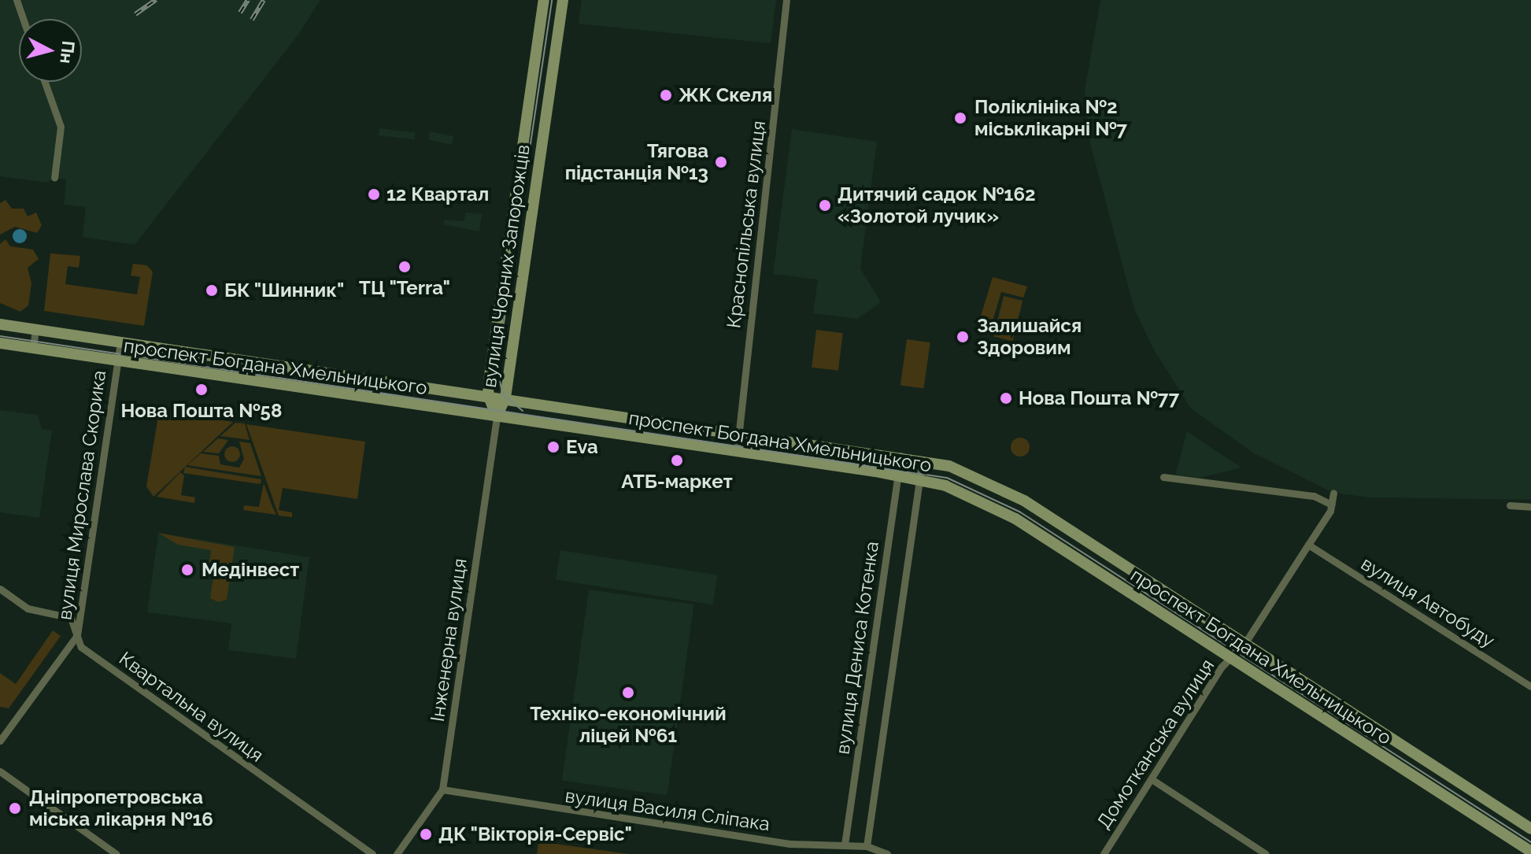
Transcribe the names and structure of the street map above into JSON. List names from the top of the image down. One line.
{"streets":{"main road":["вулиця Чорних Запорожців","проспект Богдана Хмельницького"],"street":["Краснопільська вулиця","вулиця Мирослава Скорика","вулиця Автобуду","Інженерна вулиця","вулиця Дениса Котенка","Квартальна вулиця","Домотканська вулиця","вулиця Василя Сліпака"]},"crossings":[["Краснопільська вулиця","проспект Богдана Хмельницького"],["вулиця Чорних Запорожців","проспект Богдана Хмельницького"],["вулиця Чорних Запорожців","Інженерна вулиця"],["проспект Богдана Хмельницького","вулиця Мирослава Скорика"],["проспект Богдана Хмельницького","Інженерна вулиця"],["проспект Богдана Хмельницького","вулиця Дениса Котенка"],["проспект Богдана Хмельницького","Домотканська вулиця"],["вулиця Мирослава Скорика","Квартальна вулиця"],["вулиця Автобуду","Домотканська вулиця"],["Інженерна вулиця","вулиця Василя Сліпака"],["вулиця Дениса Котенка","вулиця Василя Сліпака"]],"places":["ЖК Скеля","Поліклініка №2 міськлікарні №7","Тягова пiдстанцiя №13","12 Квартал","Дитячий садок №162 «Золотой лучик»","ТЦ \"Terra\"","БК \"Шинник\"","Залишайся Здоровим","Нова Пошта №58","Нова Пошта №77","Eva","АТБ-маркет","Медінвест","Техніко-економічний ліцей №61","Дніпропетровська міська лікарня №16","ДК \"Вікторія-Сервіс\""],"north":"right"}
